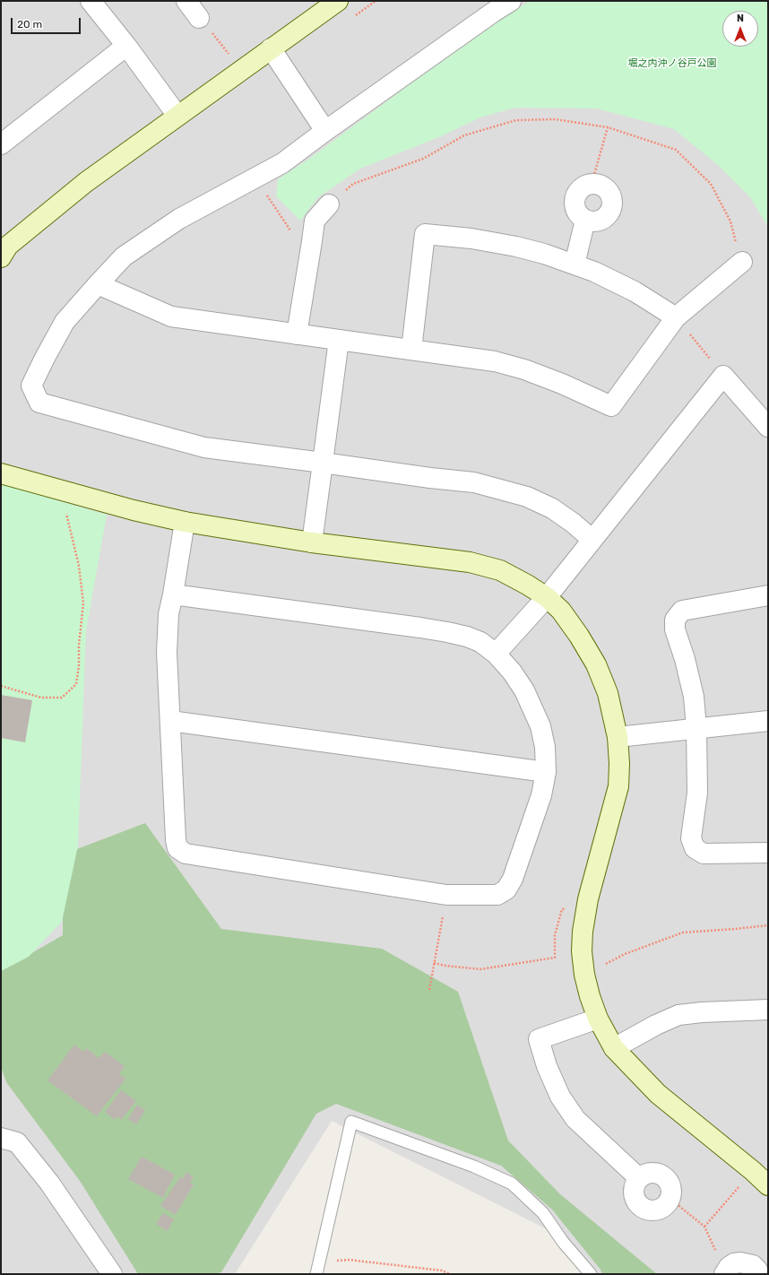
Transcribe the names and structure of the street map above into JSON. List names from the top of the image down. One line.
{"parks":["堀之内沖ノ谷戸公園"],"scale_bar":"20 m","north":"top"}
